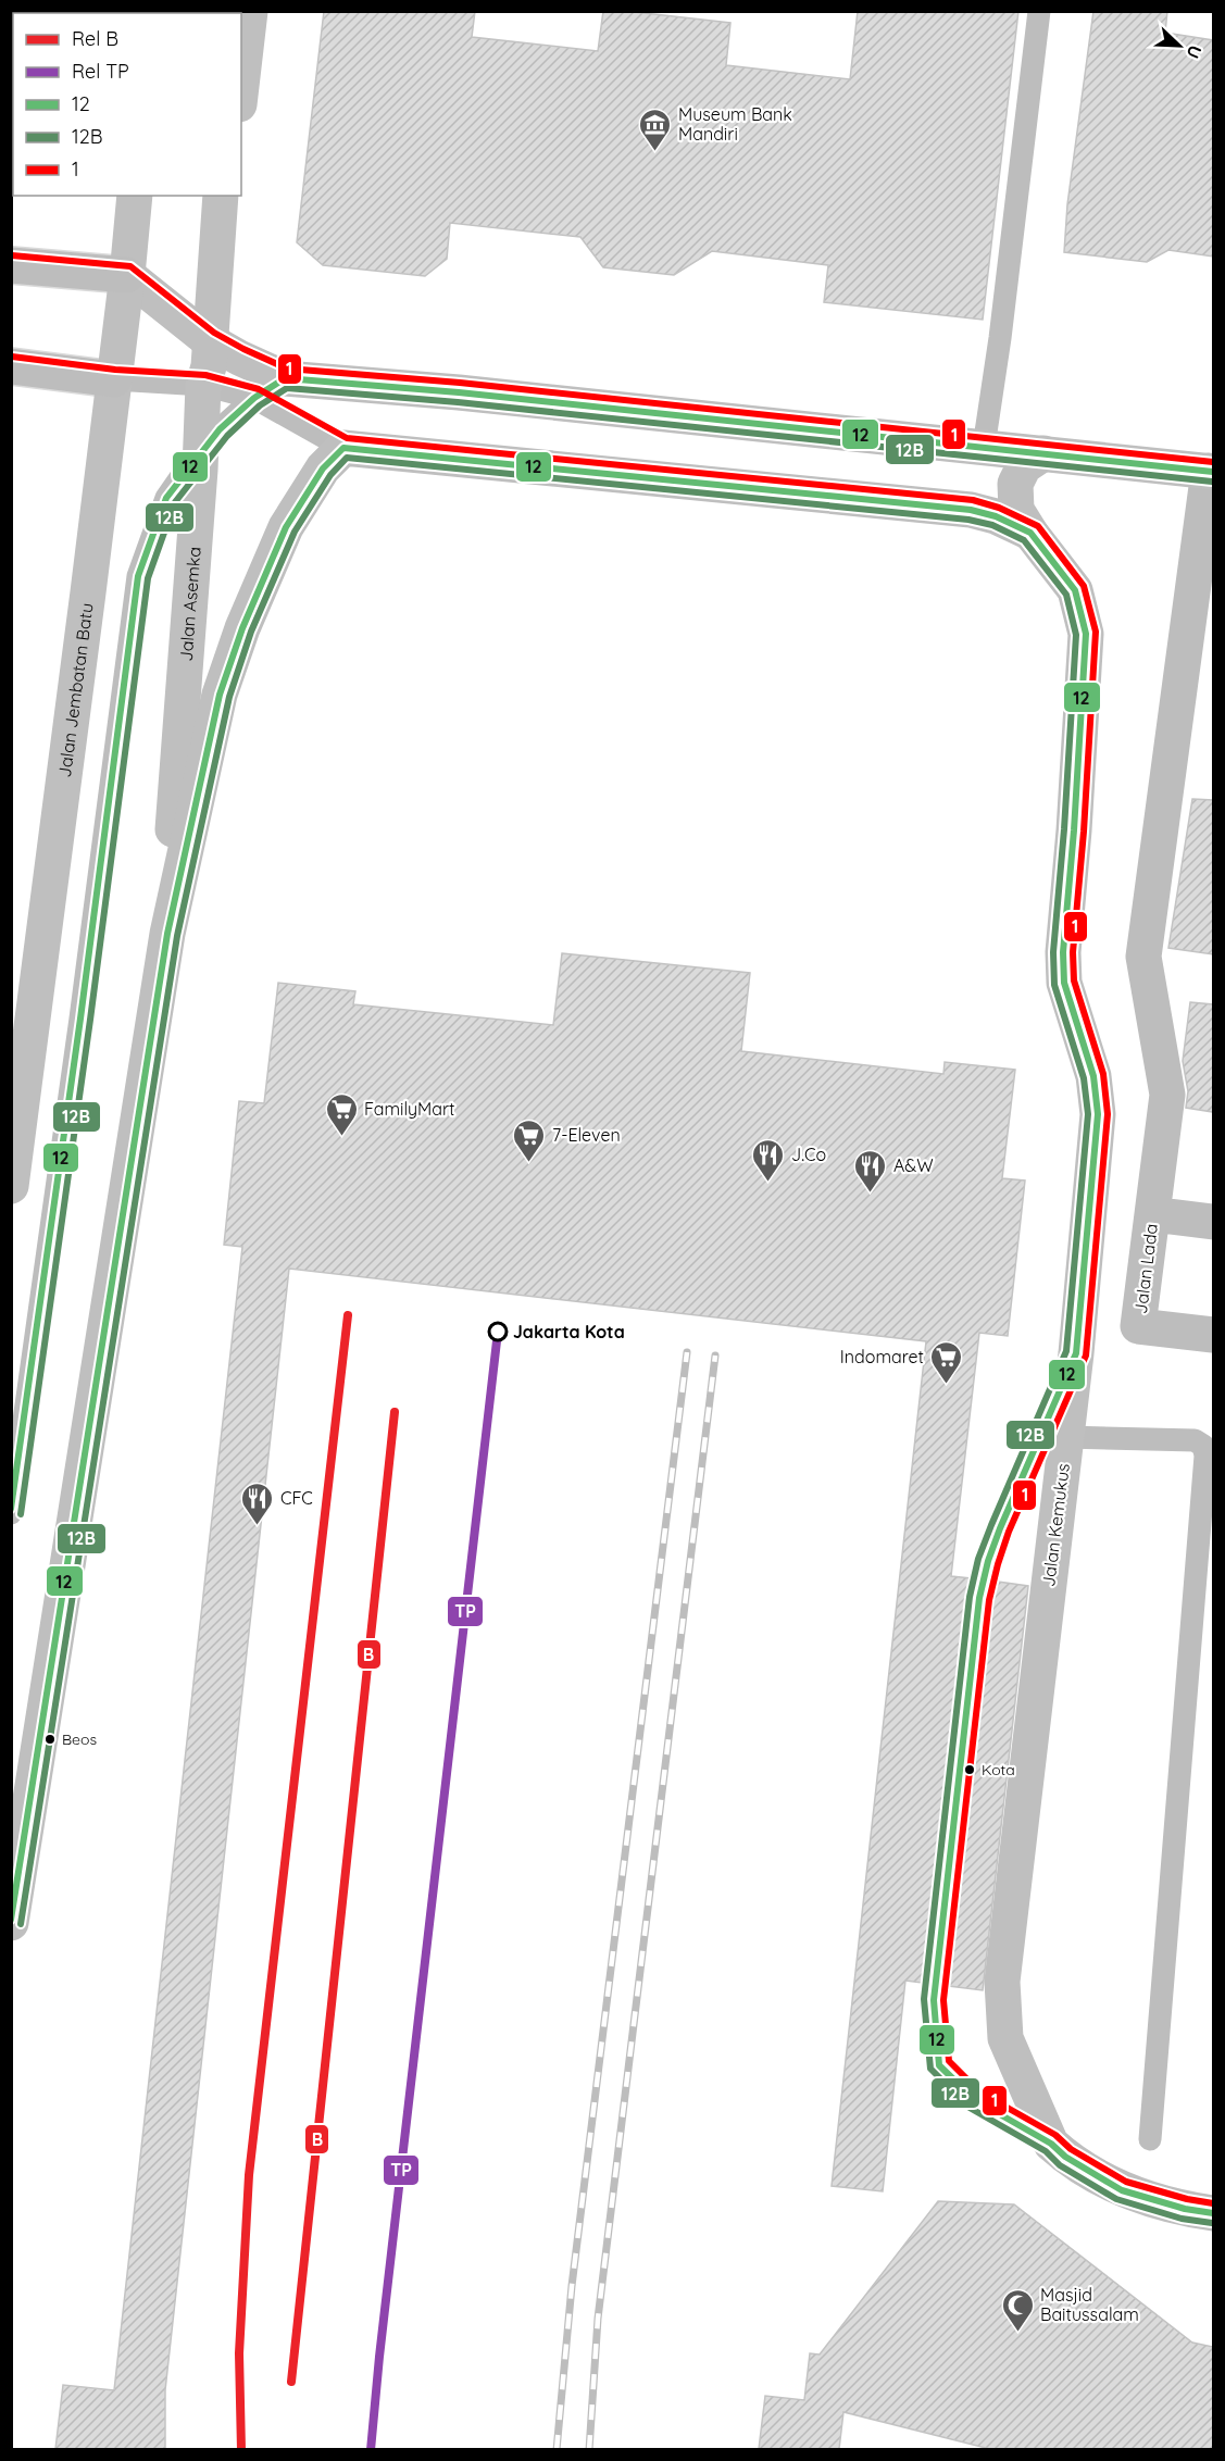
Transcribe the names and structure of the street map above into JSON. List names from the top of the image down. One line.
{"streets":{"main road":["Jalan Asemka","Jalan Jembatan Batu","Jalan Kemukus"],"street":["Jalan Lada"]},"places":{"museum":["Museum Bank Mandiri"],"supermarket":["FamilyMart","7-Eleven","Indomaret"],"restaurant":["J.Co","A&W","CFC"],"other":["Jakarta Kota","Beos","Kota"],"mosque":["Masjid Baitussalam"]},"lines":["transit line 1","transit line 12","transit line 12B","rail line B","rail line TP"],"legend":["Rel B","Rel TP","12","12B","1"],"north":"bottom right"}
